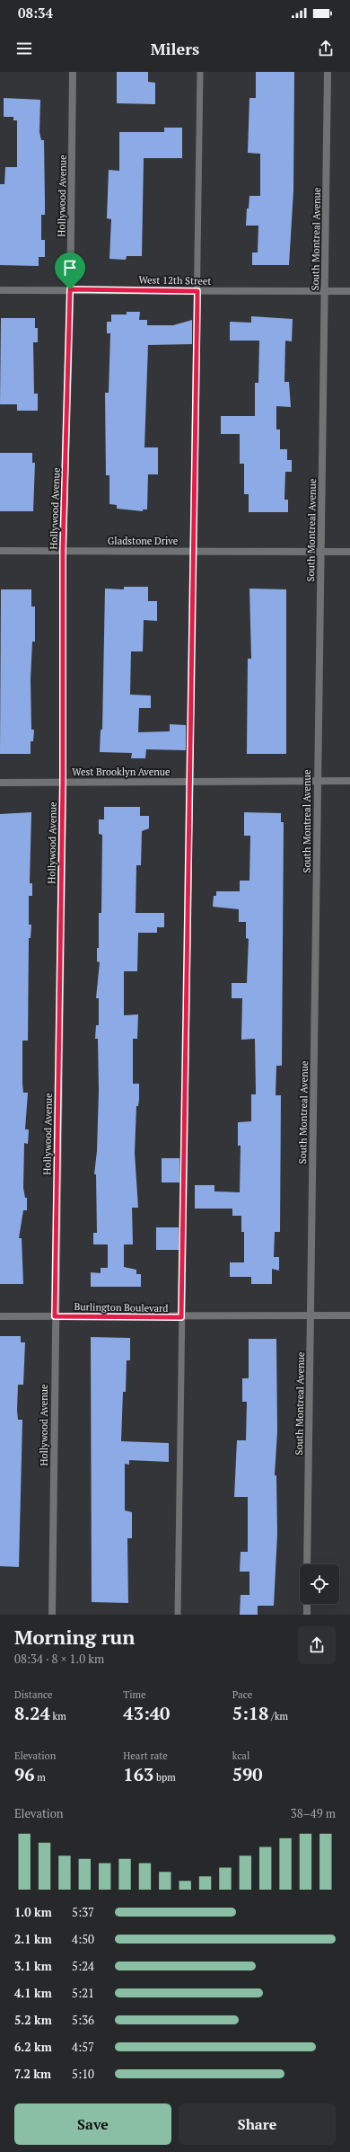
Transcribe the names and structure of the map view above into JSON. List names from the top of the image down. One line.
{"streets":{"street":["Hollywood Avenue","South Montreal Avenue","West 12th Street","Gladstone Drive","West Brooklyn Avenue","Burlington Boulevard"]},"crossings":[["Hollywood Avenue","West 12th Street"],["Hollywood Avenue","Gladstone Drive"],["Hollywood Avenue","West Brooklyn Avenue"],["Hollywood Avenue","Burlington Boulevard"],["South Montreal Avenue","West 12th Street"],["South Montreal Avenue","Gladstone Drive"],["South Montreal Avenue","West Brooklyn Avenue"],["South Montreal Avenue","Burlington Boulevard"]],"page":{"status":"08:34","header":"Milers","heading":["Morning run","08:34 · 8 × 1.0 km"],"stats":[["Distance","8.24 km"],["Time","43:40"],["Pace","5:18 /km"],["Elevation","96 m"],["Heart rate","163 bpm"],["kcal","590"]],"chart":["Elevation","38–49 m"],"list":[{"name":"1.0 km","note":"5:37"},{"name":"2.1 km","note":"4:50"},{"name":"3.1 km","note":"5:24"},{"name":"4.1 km","note":"5:21"},{"name":"5.2 km","note":"5:36"},{"name":"6.2 km","note":"4:57"},{"name":"7.2 km","note":"5:10"}],"buttons":["Save","Share"]}}
